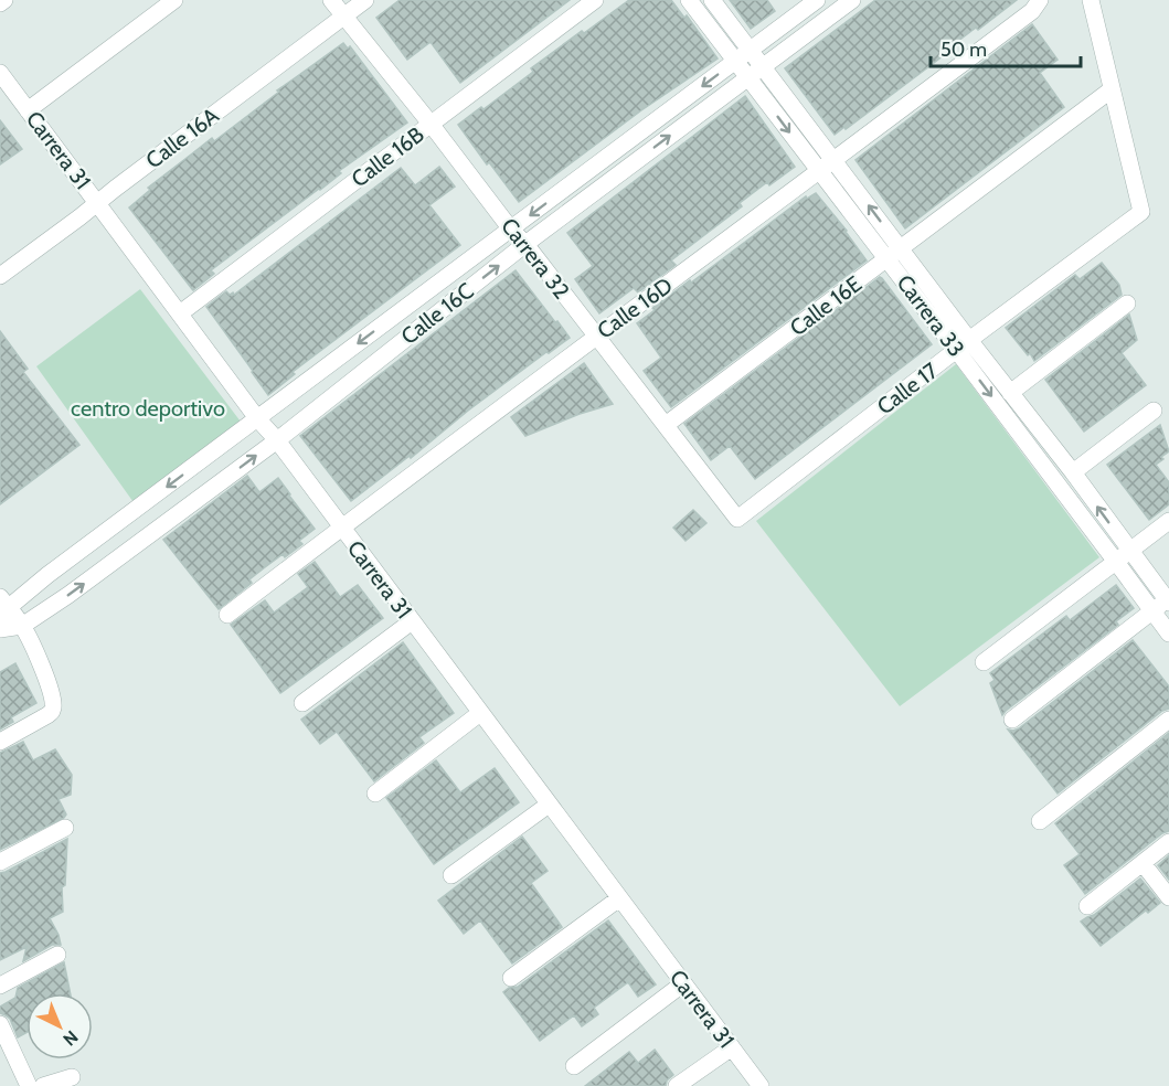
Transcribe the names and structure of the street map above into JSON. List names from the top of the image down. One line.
{"streets":{"street":["Calle 16A","Carrera 31","Calle 16B","Carrera 32","Calle 16E","Calle 16D","Calle 16C","Carrera 33","Calle 17"]},"crossings":[["Calle 16A","Carrera 31"],["Calle 16A","Carrera 32"],["Carrera 31","Calle 16B"],["Carrera 31","Calle 16D"],["Carrera 31","Calle 16C"],["Calle 16B","Carrera 32"],["Carrera 32","Calle 16E"],["Carrera 32","Calle 16D"],["Carrera 32","Calle 16C"],["Carrera 32","Calle 17"],["Calle 16E","Carrera 33"],["Calle 16E","Calle 17"],["Calle 16D","Carrera 33"],["Calle 16C","Carrera 33"],["Carrera 33","Calle 17"]],"parks":["centro deportivo"],"scale_bar":"50 m","north":"bottom right"}
